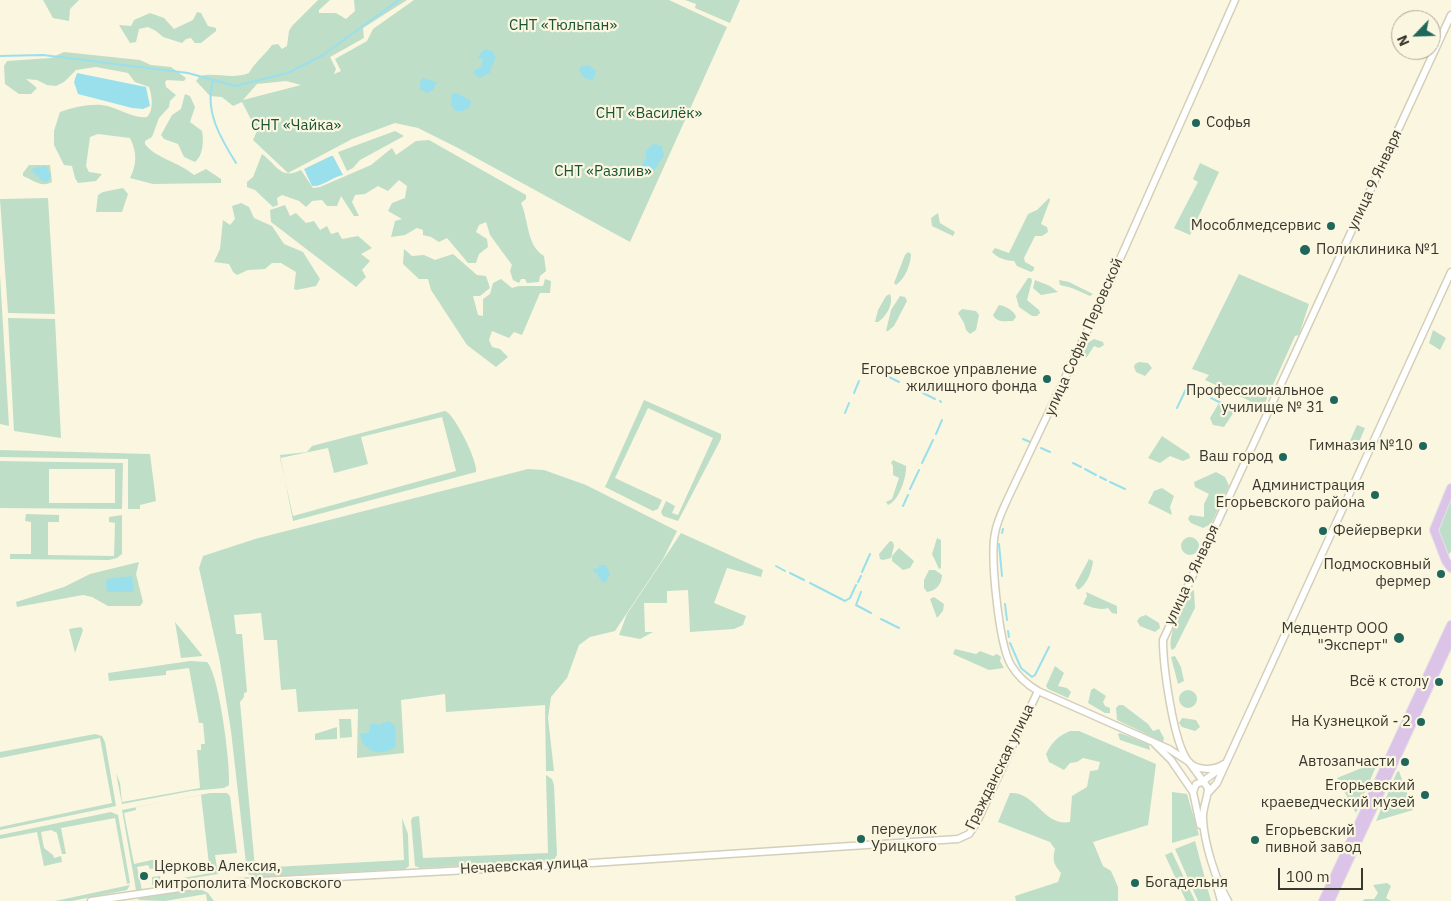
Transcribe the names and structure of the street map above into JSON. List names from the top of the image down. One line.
{"streets":{"street":["улица 9 Января","улица Софьи Перовской","Гражданская улица","Нечаевская улица"]},"crossings":[["улица Софьи Перовской","Гражданская улица"],["Гражданская улица","Нечаевская улица"]],"parks":["СНТ «Тюльпан»","СНТ «Василёк»","СНТ «Чайка»","СНТ «Разлив»"],"places":["Софья","Мособлмедсервис","Поликлиника №1","Егорьевское управление жилищного фонда","Профессиональное училище № 31","Гимназия №10","Ваш город","Администрация Егорьевского района","Фейерверки","Подмосковный фермер","Медцентр ООО \"Эксперт\"","Всё к столу","На Кузнецкой - 2","Автозапчасти","Егорьевский краеведческий музей","переулок Урицкого","Егорьевский пивной завод","Церковь Алексия, митрополита Московского","Богадельня"],"scale_bar":"100 m","north":"bottom left"}
